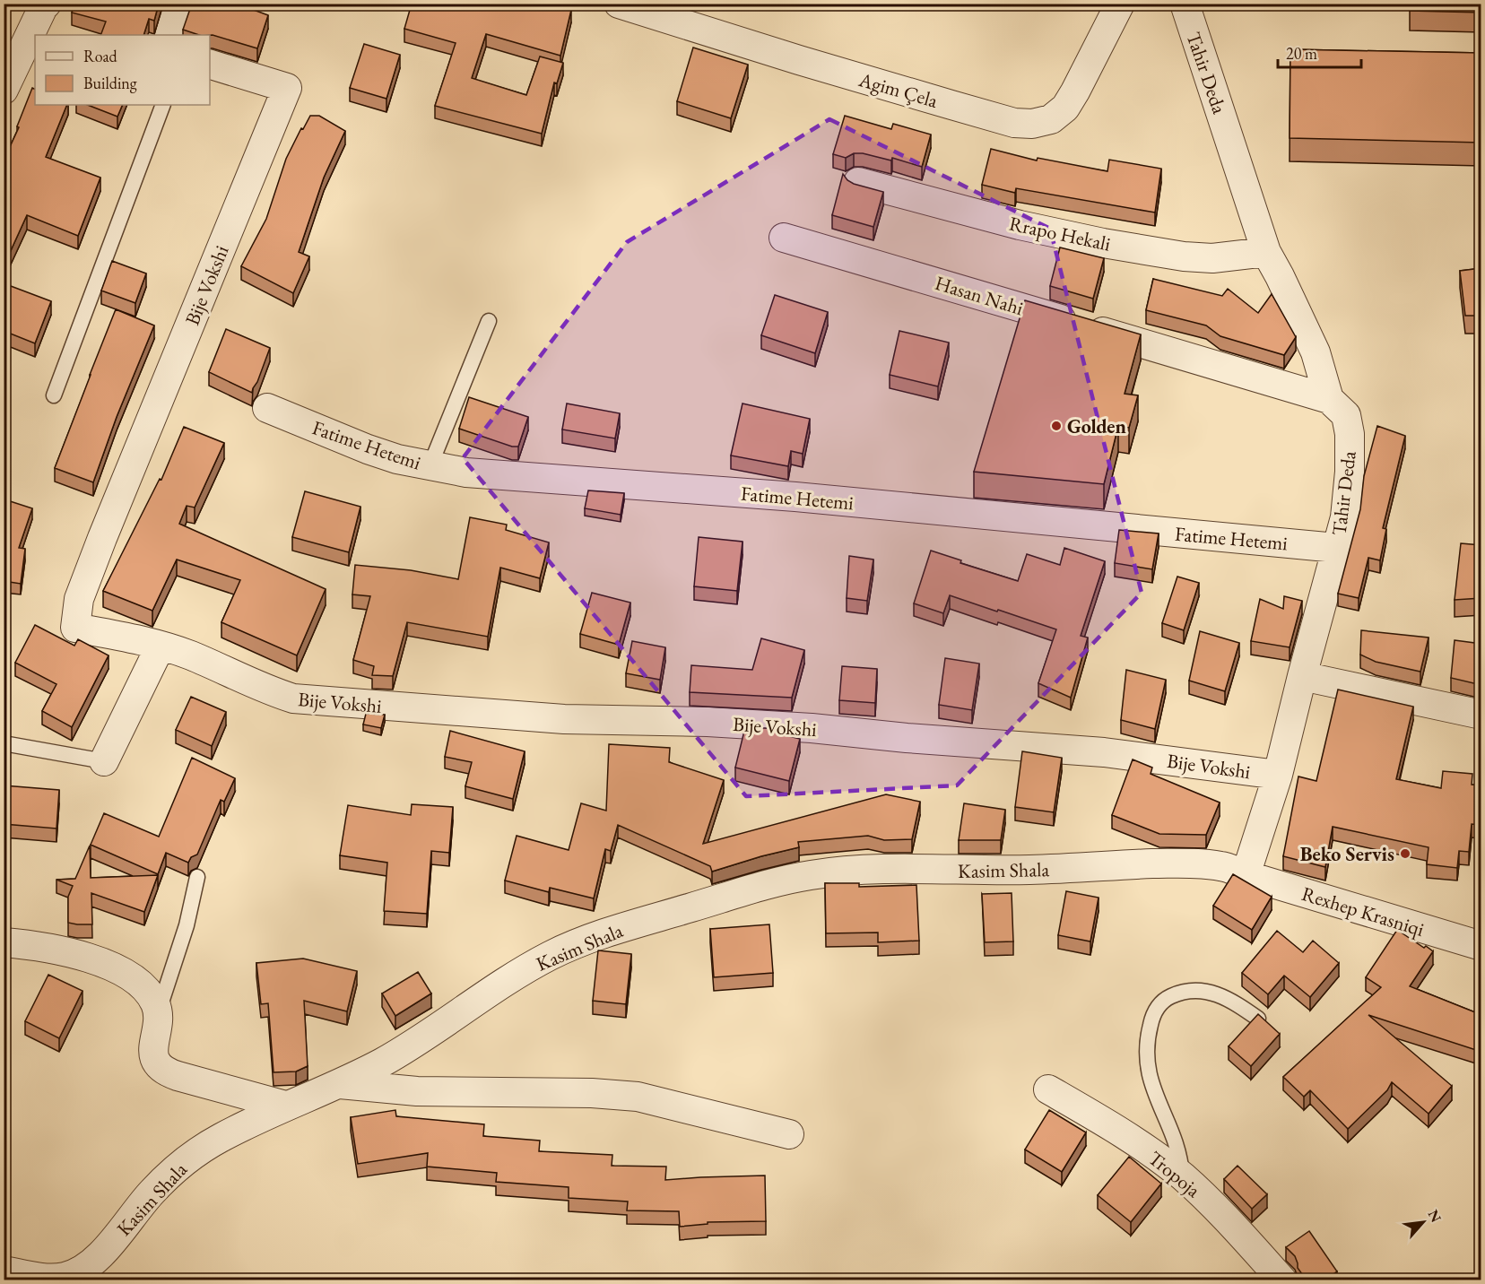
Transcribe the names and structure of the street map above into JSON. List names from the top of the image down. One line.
{"streets":{"street":["Tahir Deda","Agim Çela","Rrapo Hekali","Bije Vokshi","Hasan Nahi","Fatime Hetemi","Kasim Shala","Rexhep Krasniqi","Tropoja"]},"crossings":[["Tahir Deda","Rrapo Hekali"],["Tahir Deda","Bije Vokshi"],["Tahir Deda","Hasan Nahi"],["Tahir Deda","Fatime Hetemi"],["Tahir Deda","Kasim Shala"],["Tahir Deda","Rexhep Krasniqi"],["Kasim Shala","Rexhep Krasniqi"]],"places":["Golden","Beko Servis"],"legend":["Road","Building"],"scale_bar":"20 m","north":"top right"}
